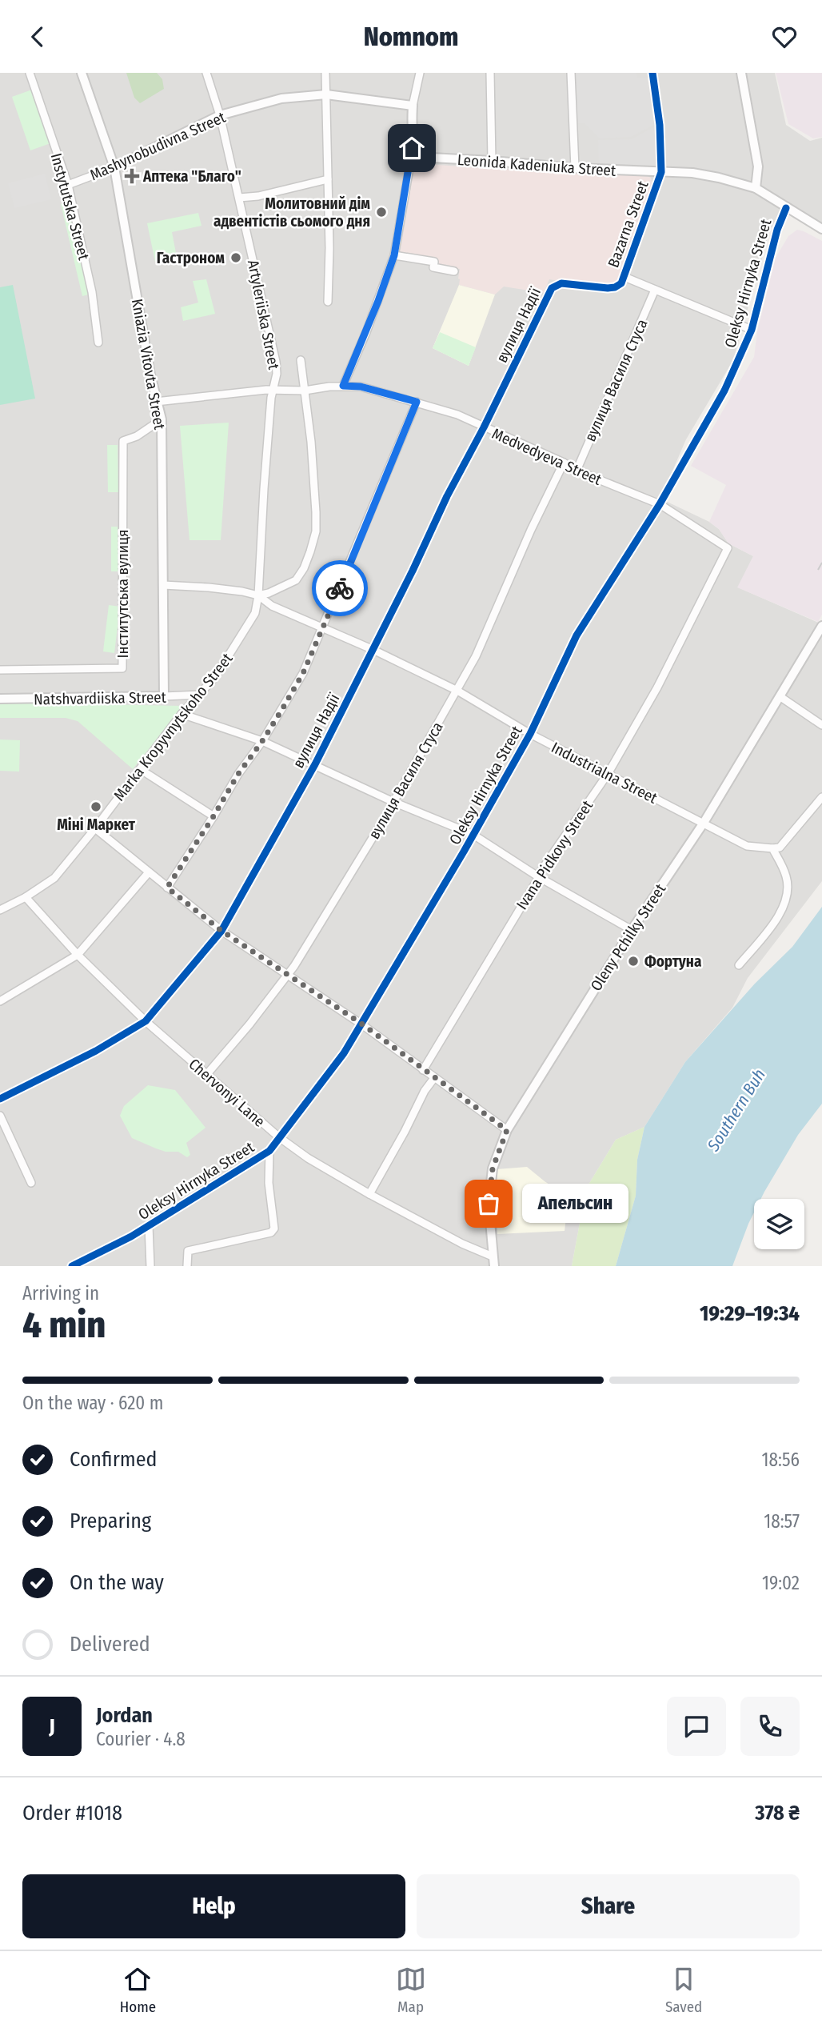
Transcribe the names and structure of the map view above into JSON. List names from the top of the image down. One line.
{"streets":{"street":["Mashynobudivna Street","Leonida Kadeniuka Street","Instytutska Street","Bazarna Street","Oleksy Hirnyka Street","Artyleriiska Street","вулиця Надії","Kniazia Vitovta Street","вулиця Василя Стуса","Medvedyeva Street","Інститутська вулиця","Natshvardiiska Street","Marka Kropyvnytskoho Street","Industrialna Street","Ivana Pidkovy Street","Oleny Pchilky Street","Chervonyi Lane"]},"crossings":[["Mashynobudivna Street","Instytutska Street"],["Mashynobudivna Street","Artyleriiska Street"],["Mashynobudivna Street","Kniazia Vitovta Street"],["Leonida Kadeniuka Street","Bazarna Street"],["Leonida Kadeniuka Street","Oleksy Hirnyka Street"],["Bazarna Street","вулиця Надії"],["Oleksy Hirnyka Street","Medvedyeva Street"],["Oleksy Hirnyka Street","Industrialna Street"],["Oleksy Hirnyka Street","Chervonyi Lane"],["Artyleriiska Street","Medvedyeva Street"],["Artyleriiska Street","Marka Kropyvnytskoho Street"],["Artyleriiska Street","Industrialna Street"],["вулиця Надії","Medvedyeva Street"],["вулиця Надії","Industrialna Street"],["вулиця Надії","Chervonyi Lane"],["Kniazia Vitovta Street","Medvedyeva Street"],["Kniazia Vitovta Street","Інститутська вулиця"],["Kniazia Vitovta Street","Natshvardiiska Street"],["вулиця Василя Стуса","Medvedyeva Street"],["вулиця Василя Стуса","Industrialna Street"],["вулиця Василя Стуса","Chervonyi Lane"],["Medvedyeva Street","Ivana Pidkovy Street"],["Natshvardiiska Street","Marka Kropyvnytskoho Street"],["Marka Kropyvnytskoho Street","Industrialna Street"],["Marka Kropyvnytskoho Street","Chervonyi Lane"],["Industrialna Street","Ivana Pidkovy Street"],["Industrialna Street","Oleny Pchilky Street"],["Oleny Pchilky Street","Chervonyi Lane"]],"water":["Southern Buh"],"places":{"health":["Аптека \"Благо\""],"other":["Молитовний дім адвентістів сьомого дня","Гастроном","Міні Маркет","Фортуна","Апельсин"]},"page":{"header":"Nomnom","bubble":"Апельсин","heading":["4 min","Arriving in","19:29–19:34"],"panel":["Jordan","Courier · 4.8","Order #1018","378 ₴"],"bar":"On the way · 620 m","list":[["Confirmed","18:56"],["Preparing","18:57"],["On the way","19:02"],"Delivered"],"round":"J","buttons":["Help","Share"],"tabs":["Home","Map","Saved"]}}
